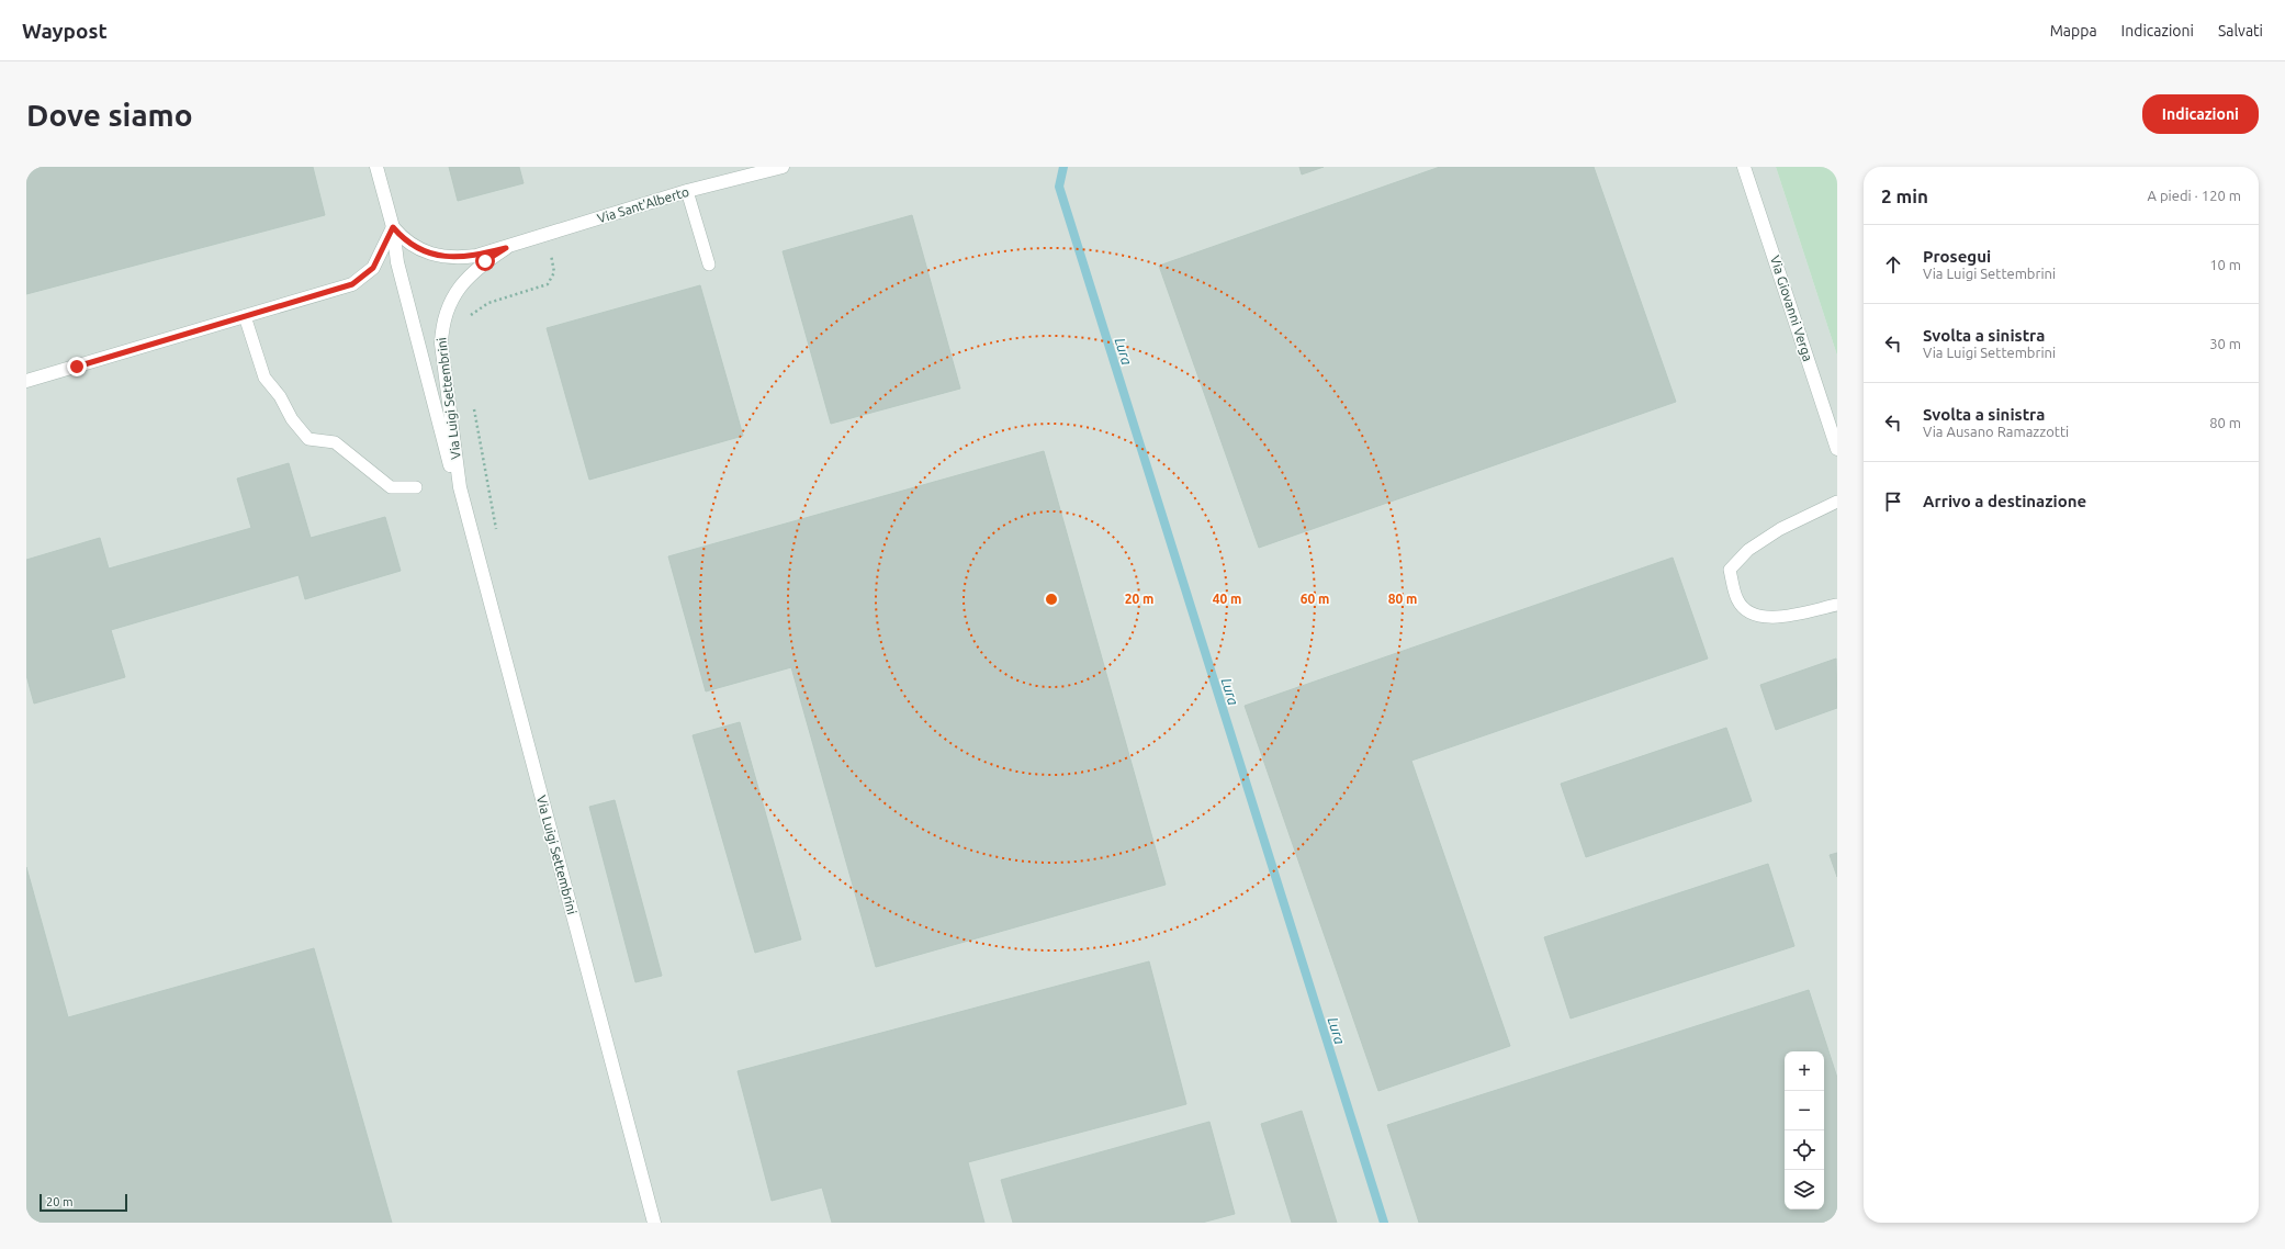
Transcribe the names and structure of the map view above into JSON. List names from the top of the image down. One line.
{"streets":{"street":["Via Sant'Alberto","Via Giovanni Verga","Via Luigi Settembrini"]},"crossings":[["Via Sant'Alberto","Via Luigi Settembrini"]],"water":["Lura"],"scale_bar":"20 m","page":{"header":"Waypost","nav":["Mappa","Indicazioni","Salvati"],"buttons":"Indicazioni","title":"Dove siamo","heading":["2 min","A piedi · 120 m"],"list":[["Prosegui","Via Luigi Settembrini","10 m"],["Svolta a sinistra","Via Luigi Settembrini","30 m"],["Svolta a sinistra","Via Ausano Ramazzotti","80 m"],"Arrivo a destinazione"],"map_buttons":["+","−"],"scale":"20 m"},"rings":["20 m","40 m","60 m","80 m"]}
